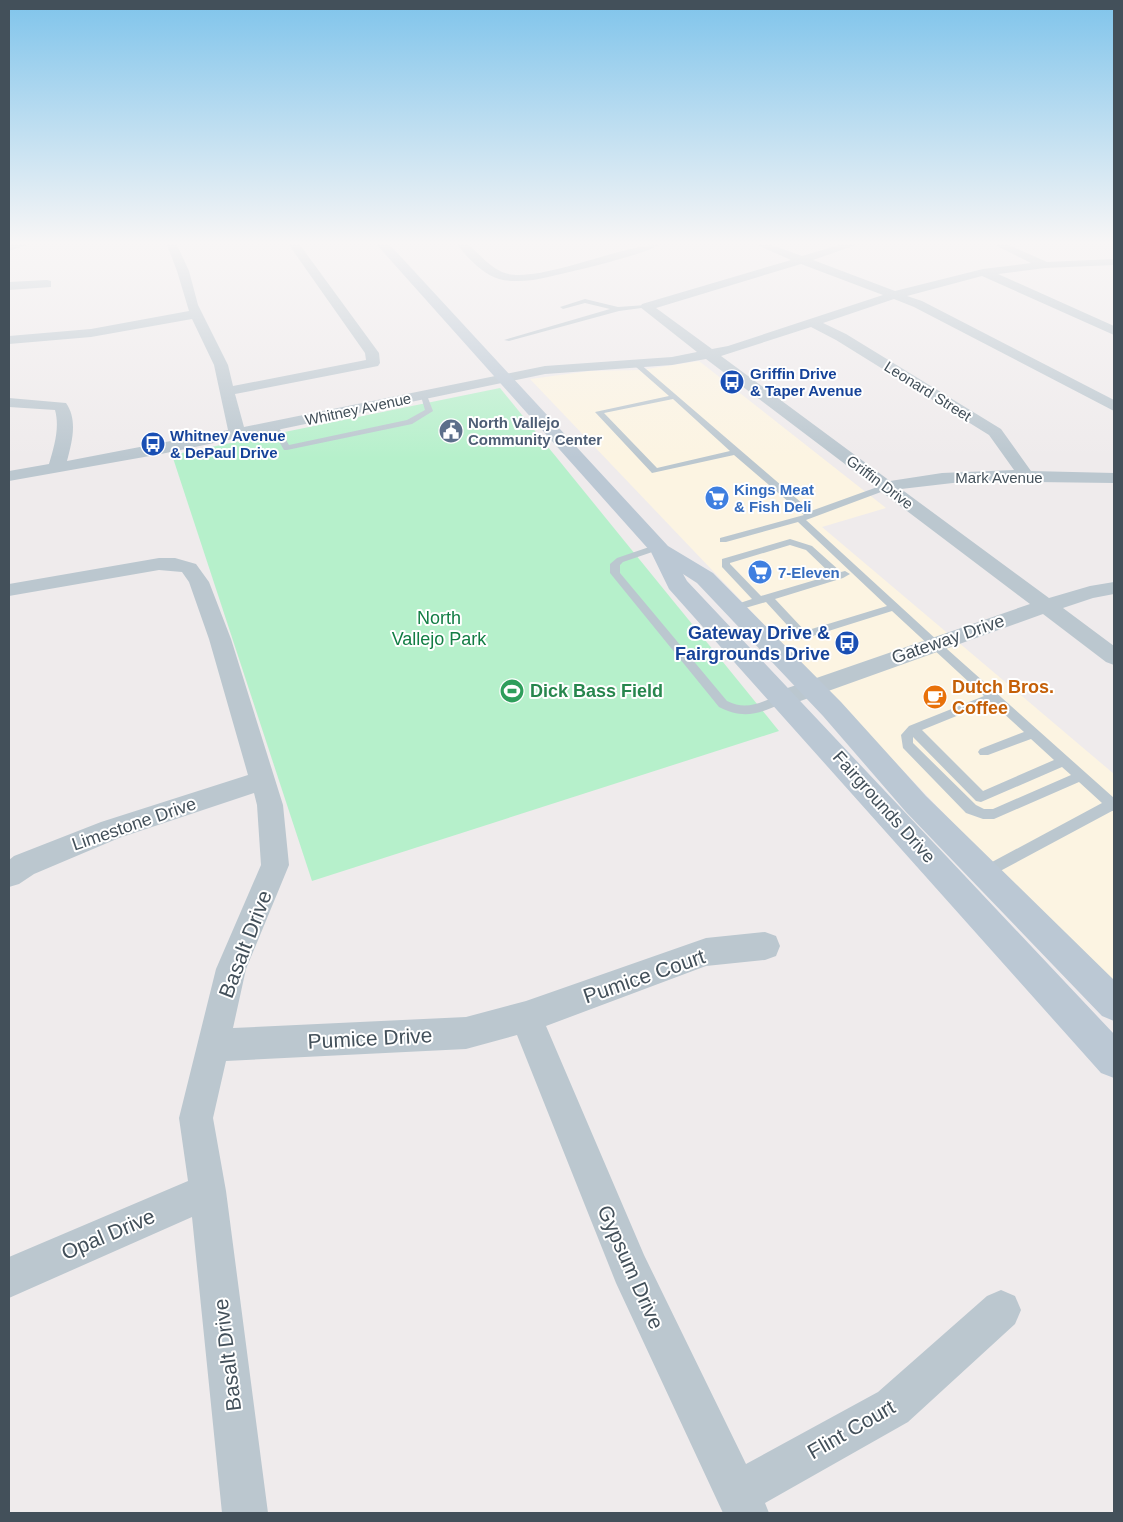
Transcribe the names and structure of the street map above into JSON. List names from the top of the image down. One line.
{"streets":{"main road":["Fairgrounds Drive"],"street":["Leonard Street","Whitney Avenue","Mark Avenue","Griffin Drive","Gateway Drive","Limestone Drive","Basalt Drive","Pumice Court","Pumice Drive","Opal Drive","Gypsum Drive","Flint Court"]},"crossings":[["Leonard Street","Whitney Avenue"],["Leonard Street","Mark Avenue"],["Whitney Avenue","Griffin Drive"],["Whitney Avenue","Fairgrounds Drive"],["Mark Avenue","Griffin Drive"],["Griffin Drive","Gateway Drive"],["Gateway Drive","Fairgrounds Drive"],["Limestone Drive","Basalt Drive"],["Basalt Drive","Pumice Drive"],["Basalt Drive","Opal Drive"],["Pumice Court","Pumice Drive"],["Pumice Court","Gypsum Drive"],["Pumice Drive","Gypsum Drive"],["Gypsum Drive","Flint Court"]],"parks":["North Vallejo Park"],"places":{"bus stop":["Griffin Drive & Taper Avenue","Whitney Avenue & DePaul Drive","Gateway Drive & Fairgrounds Drive"],"public building":["North Vallejo Community Center"],"supermarket":["Kings Meat & Fish Deli","7-Eleven"],"sports":["Dick Bass Field"],"cafe":["Dutch Bros. Coffee"]}}
